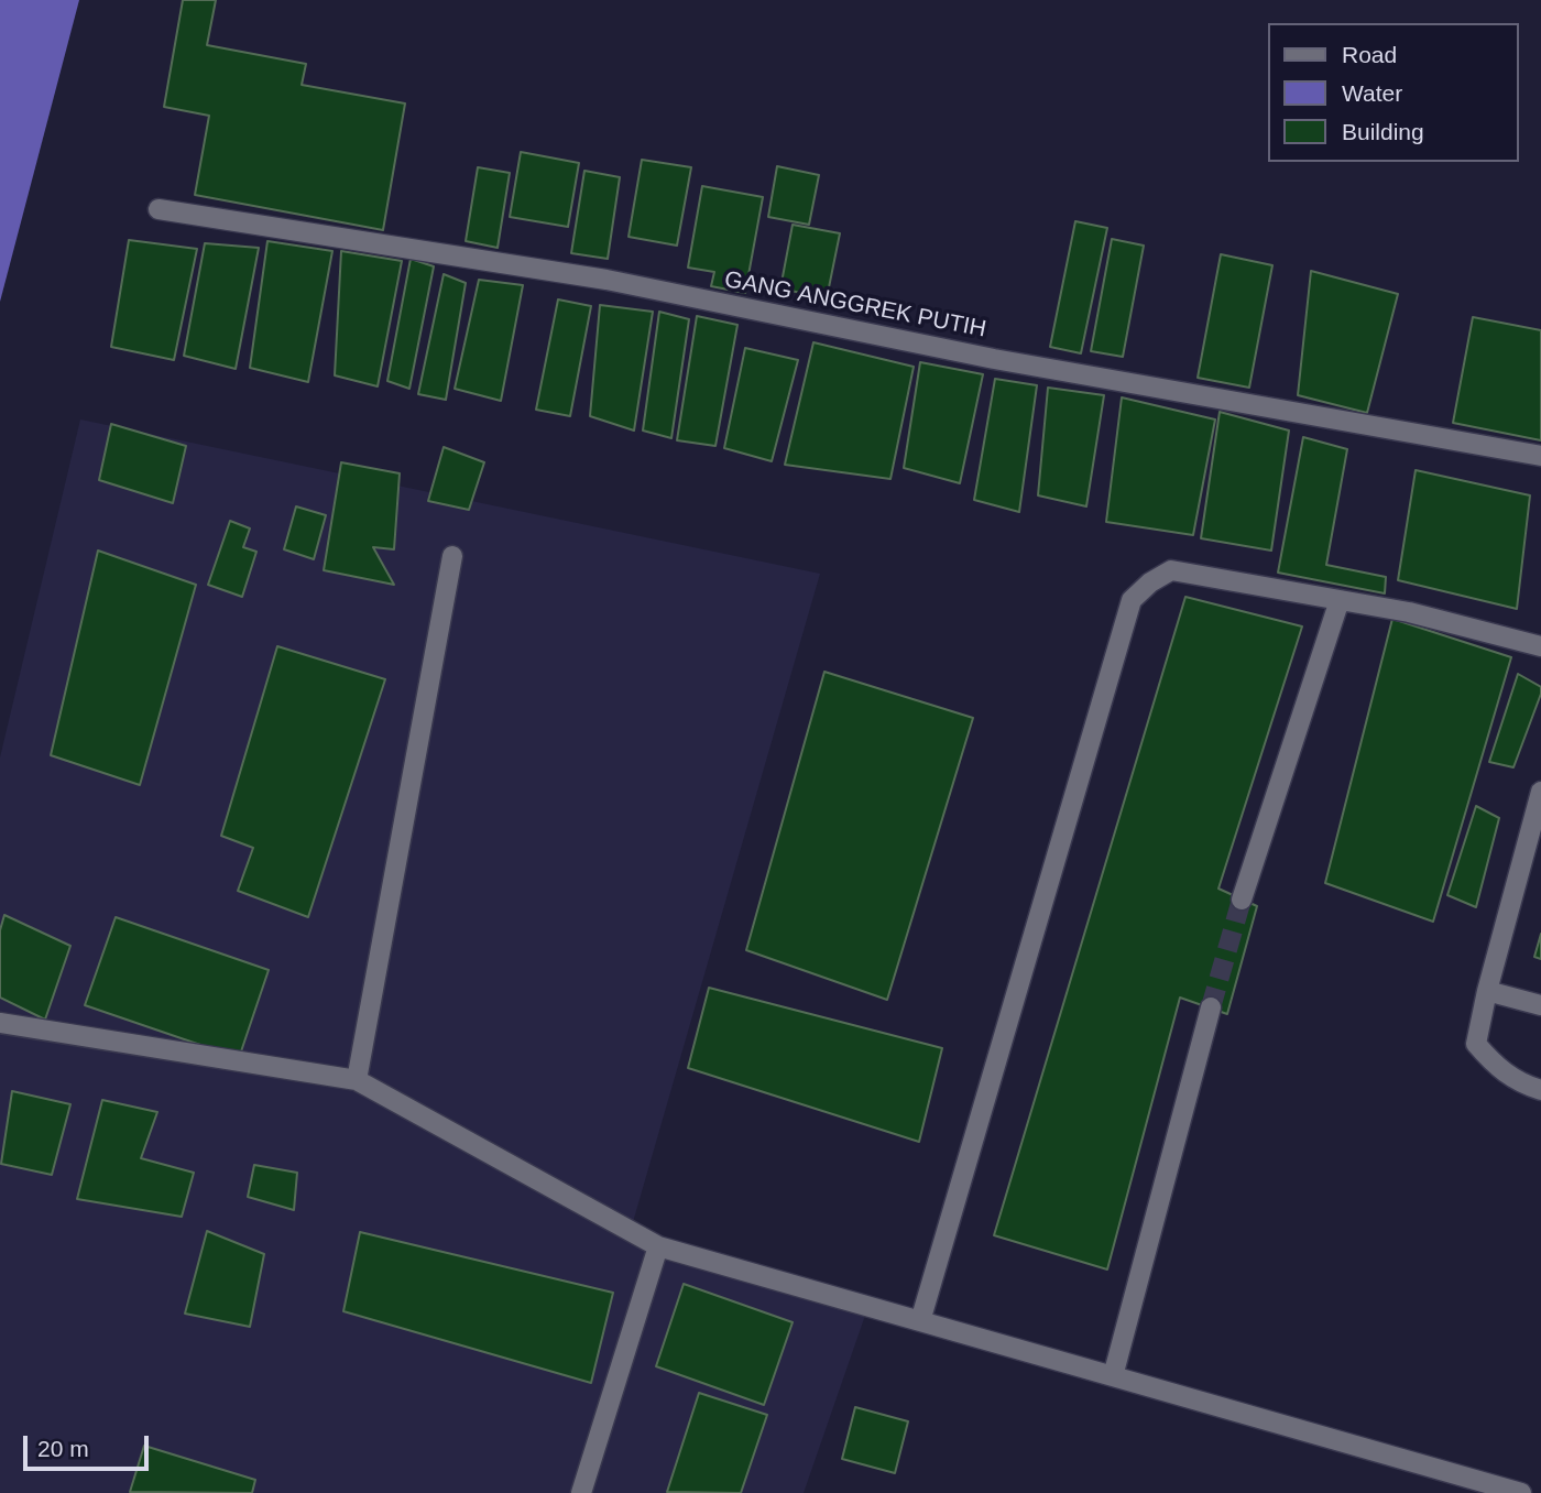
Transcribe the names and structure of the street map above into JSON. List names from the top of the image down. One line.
{"streets":{"street":["GANG ANGGREK PUTIH"]},"legend":["Road","Water","Building"],"scale_bar":"20 m"}
